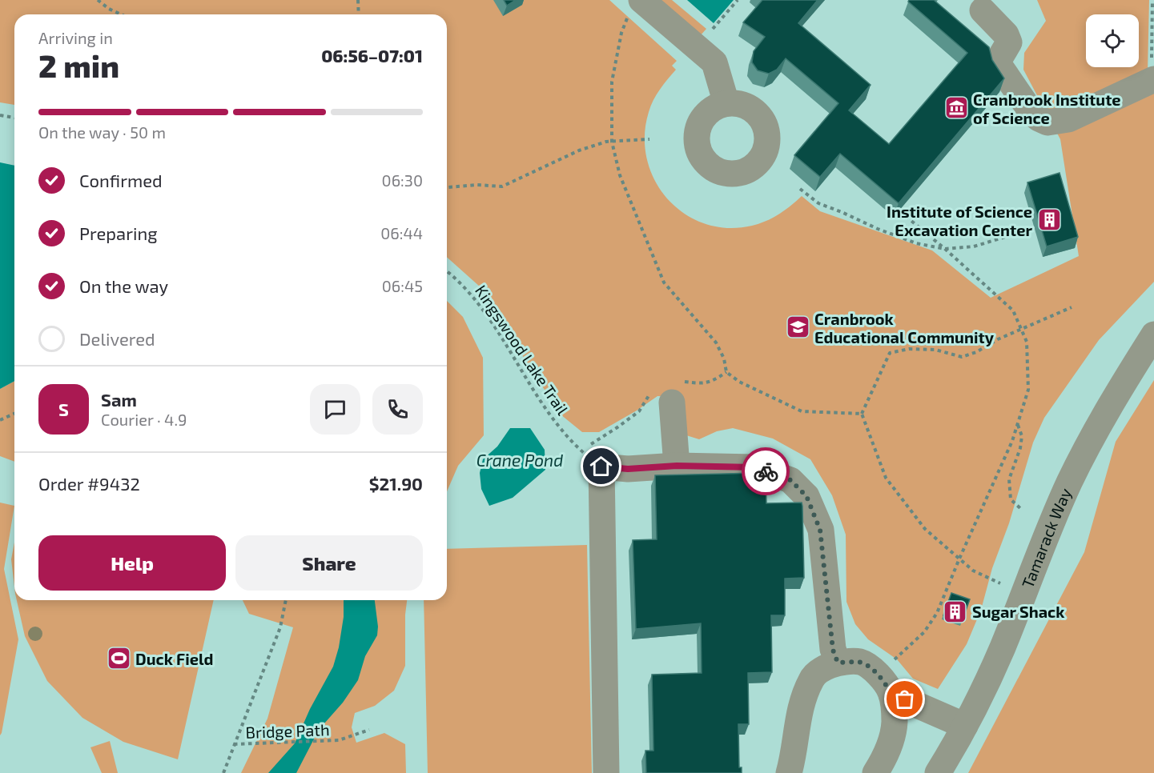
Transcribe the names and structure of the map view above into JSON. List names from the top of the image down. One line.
{"streets":{"street":["Tamarack Way"],"path":["Kingswood Lake Trail","Bridge Path"]},"water":["Crane Pond"],"places":{"museum":["Cranbrook Institute of Science"],"building":["Institute of Science Excavation Center","Sugar Shack"],"school or university":["Cranbrook Educational Community"],"sports":["Duck Field"]},"page":{"heading":["2 min","Arriving in","06:56–07:01"],"panel":["Sam","Courier · 4.9","Order #9432","$21.90"],"bar":"On the way · 50 m","list":[["Confirmed","06:30"],["Preparing","06:44"],["On the way","06:45"],"Delivered"],"round":"S","buttons":["Help","Share"]}}
